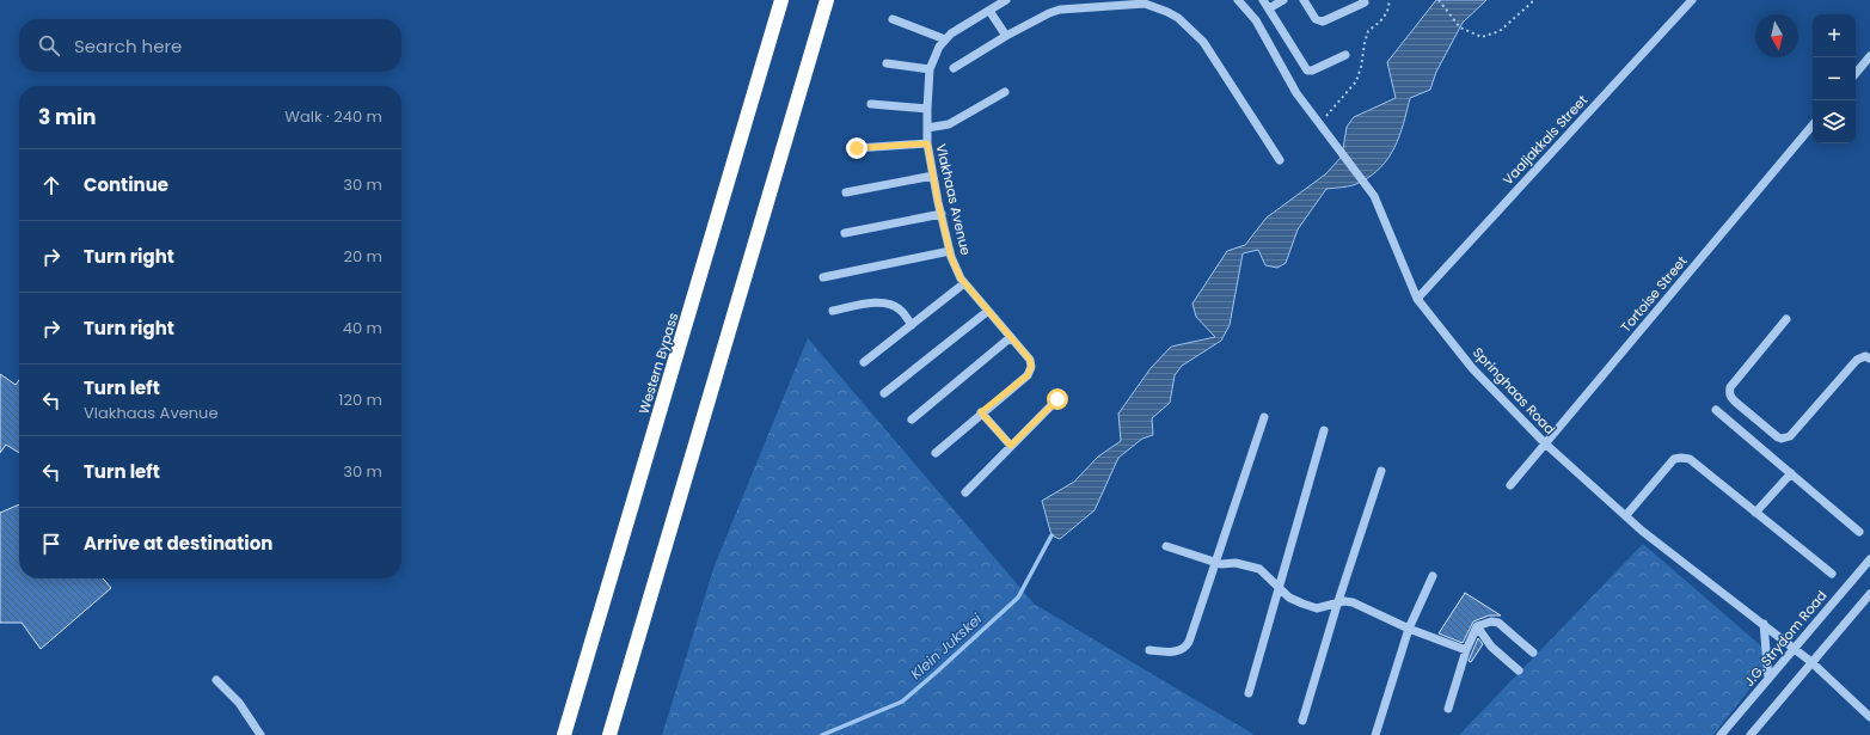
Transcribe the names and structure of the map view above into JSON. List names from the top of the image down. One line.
{"streets":{"highway":["Western Bypass"],"street":["Vaaljakkals Street","Vlakhaas Avenue","Tortoise Street","Springhaas Road","J.G. Strydom Road"]},"crossings":[["Vaaljakkals Street","Springhaas Road"],["Tortoise Street","Springhaas Road"],["Springhaas Road","J.G. Strydom Road"]],"water":["Klein Jukskei"],"north":"bottom","page":{"map_buttons":["+","−"],"search":"Search here","heading":["3 min","Walk · 240 m"],"list":[["Continue","30 m"],["Turn right","20 m"],["Turn right","40 m"],["Turn left","Vlakhaas Avenue","120 m"],["Turn left","30 m"],"Arrive at destination"]}}
